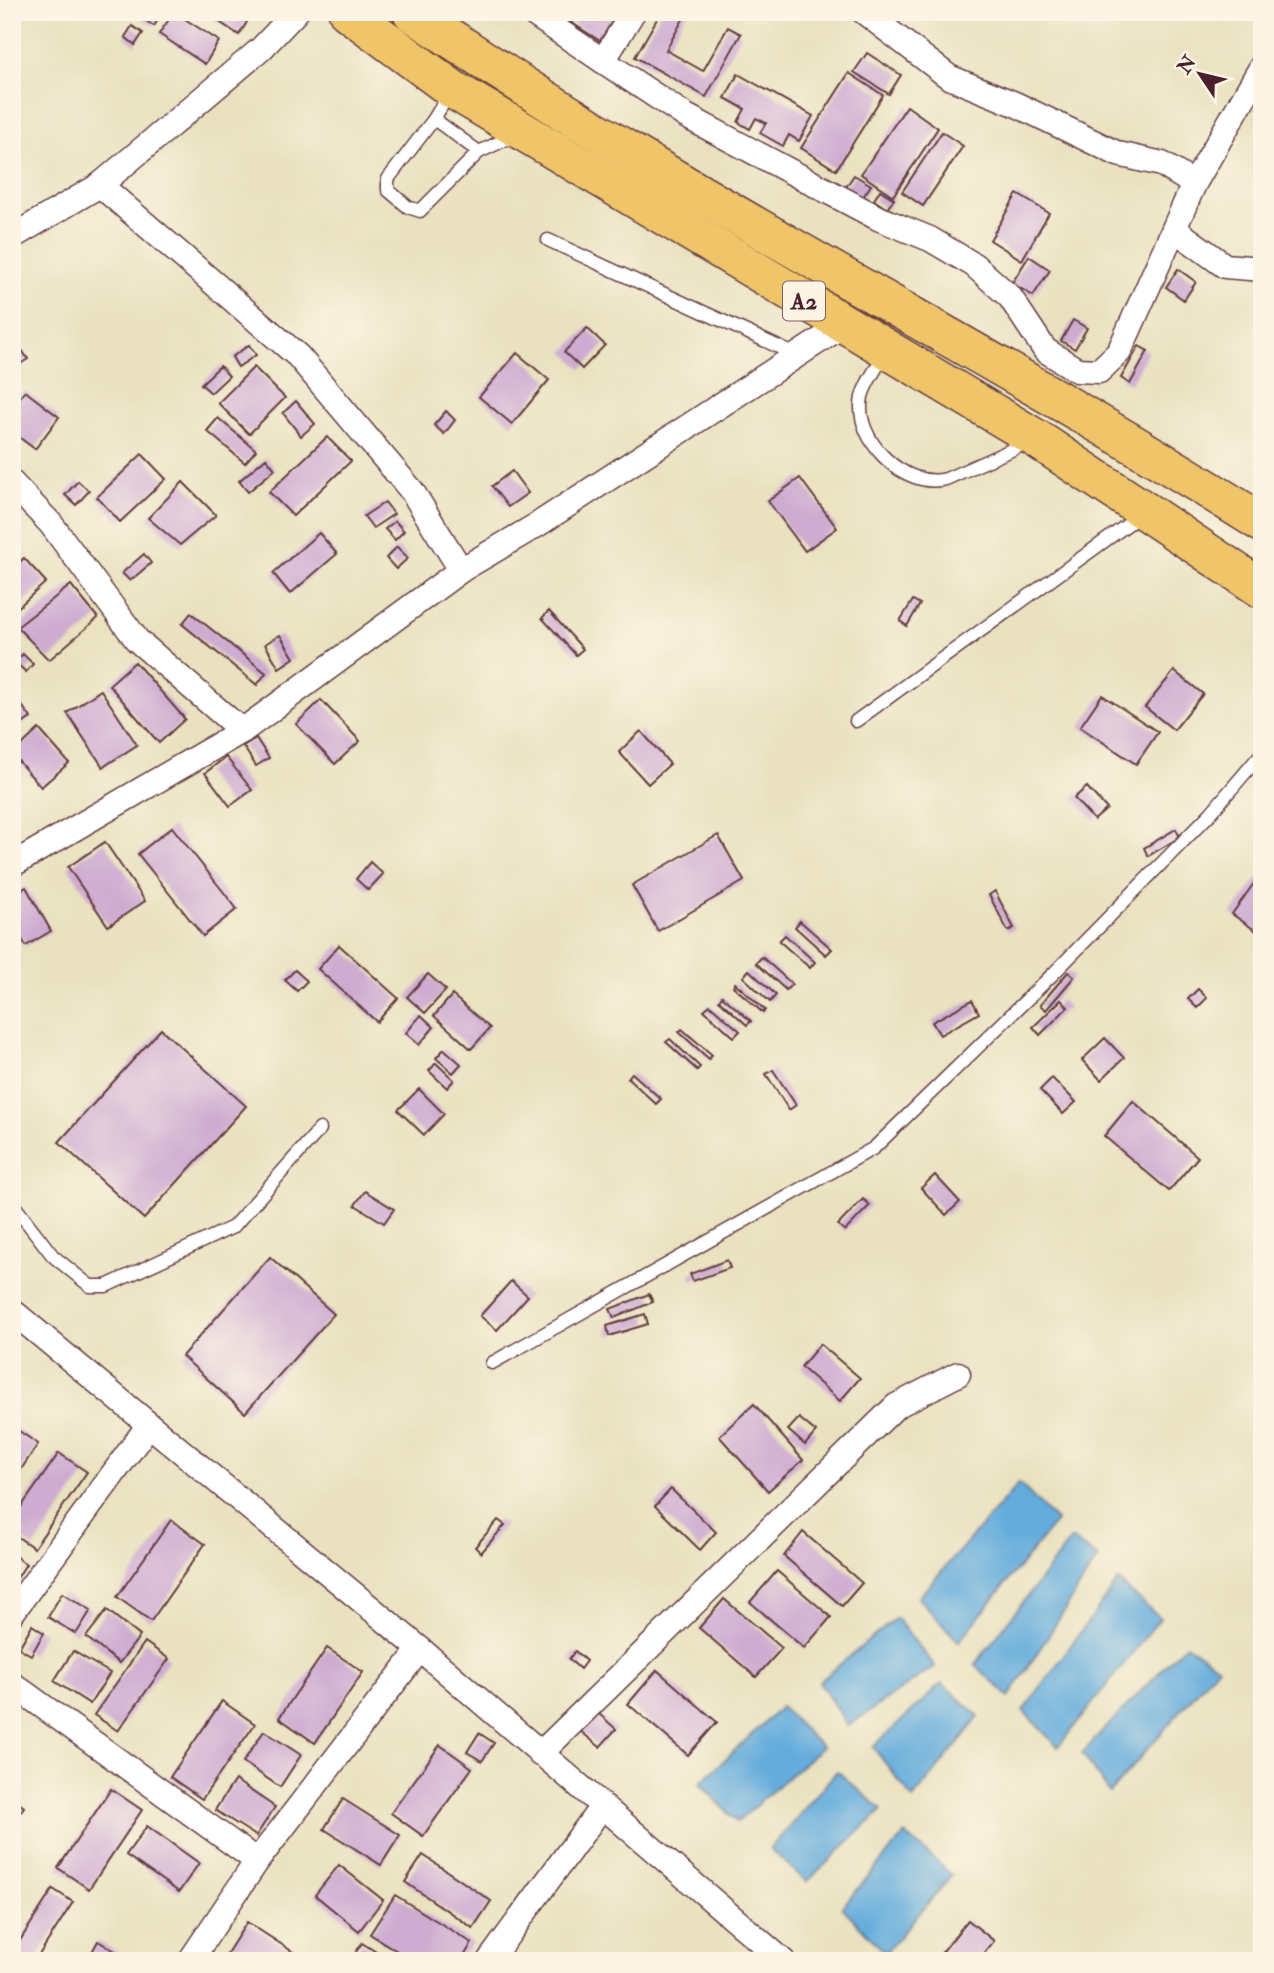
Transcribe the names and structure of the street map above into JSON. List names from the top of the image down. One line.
{"streets":{"highway":["A2"]},"north":"top left"}
